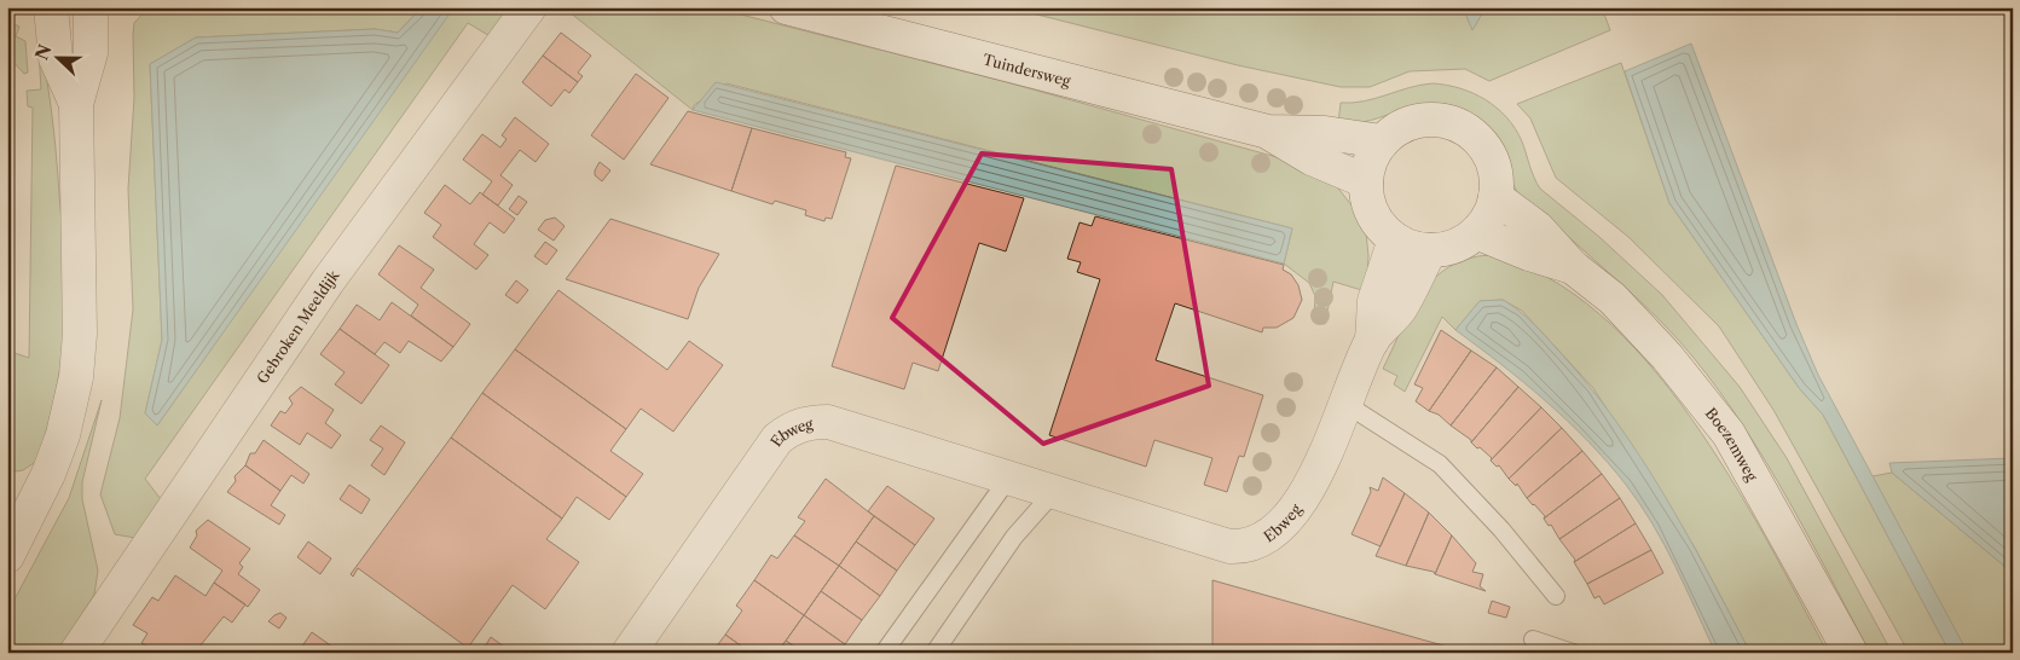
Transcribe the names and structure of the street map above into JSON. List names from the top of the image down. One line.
{"streets":{"street":["Tuindersweg","Gebroken Meeldijk","Ebweg","Boezemweg"]},"crossings":[["Tuindersweg","Ebweg"],["Tuindersweg","Boezemweg"],["Ebweg","Boezemweg"]],"north":"left"}
